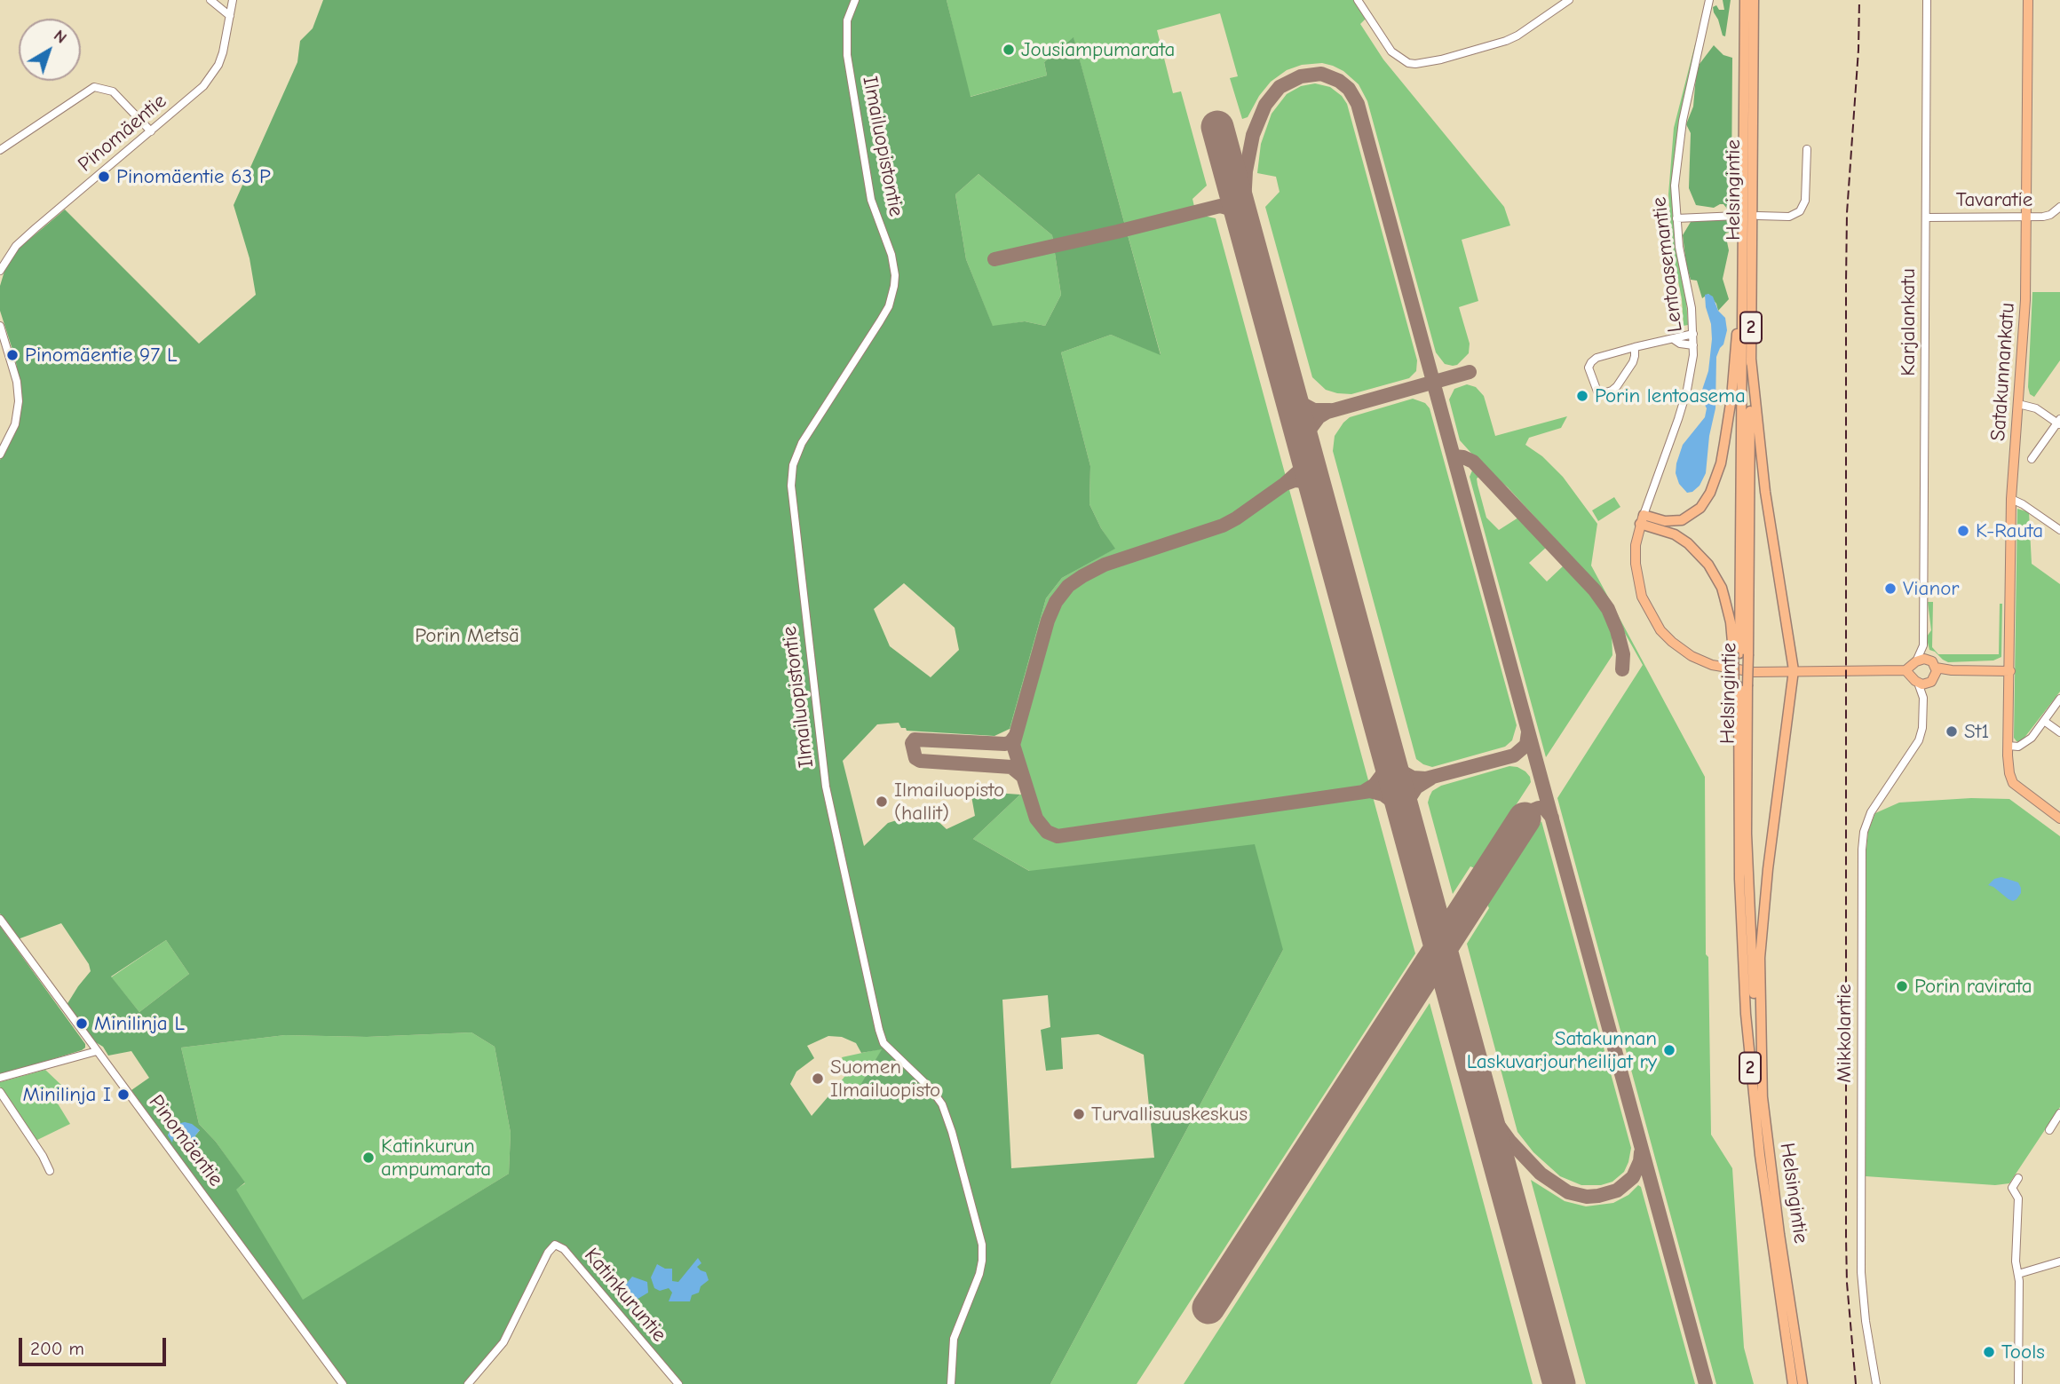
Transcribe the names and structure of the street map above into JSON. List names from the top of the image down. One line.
{"streets":{"highway":["Helsingintie","2"],"main road":["Lentoasemantie","Satakunnankatu"],"street":["Pinomäentie","Ilmailuopistontie","Tavaratie","Karjalankatu","Mikkolantie","Katinkuruntie"]},"crossings":[["Tavaratie","Karjalankatu"],["Tavaratie","Satakunnankatu"],["Lentoasemantie","Karjalankatu"]],"parks":["Porin Metsä"],"places":["Jousiampumarata","Pinomäentie 63 P","Pinomäentie 97 L","Porin lentoasema","K-Rauta","Vianor","St1","Ilmailuopisto (hallit)","Porin ravirata","Minilinja L","Satakunnan Laskuvarjourheilijat ry","Suomen Ilmailuopisto","Minilinja I","Turvallisuuskeskus","Katinkurun ampumarata","Tools"],"scale_bar":"200 m","north":"top right"}
